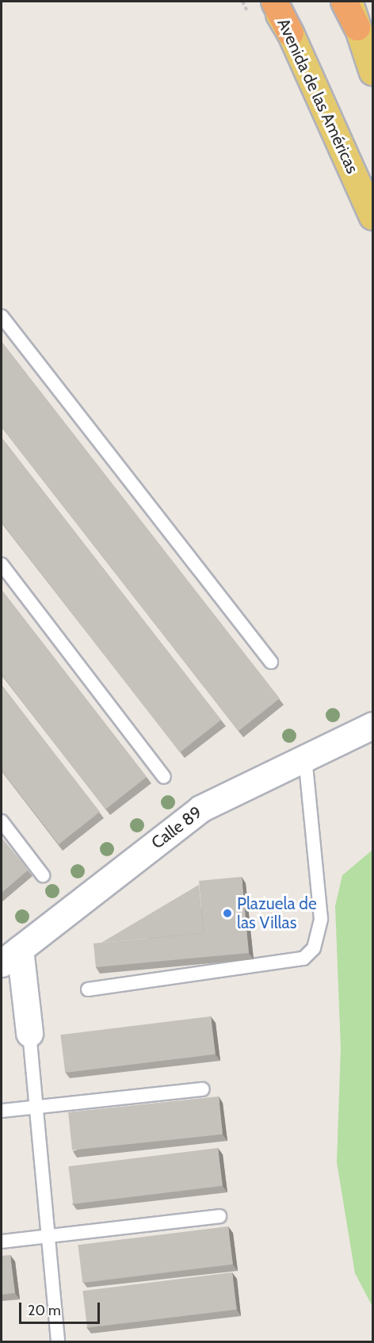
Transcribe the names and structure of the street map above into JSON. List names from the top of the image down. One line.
{"streets":{"highway":["Avenida de las Américas"],"street":["Calle 89"]},"places":["Plazuela de las Villas"],"scale_bar":"20 m"}
